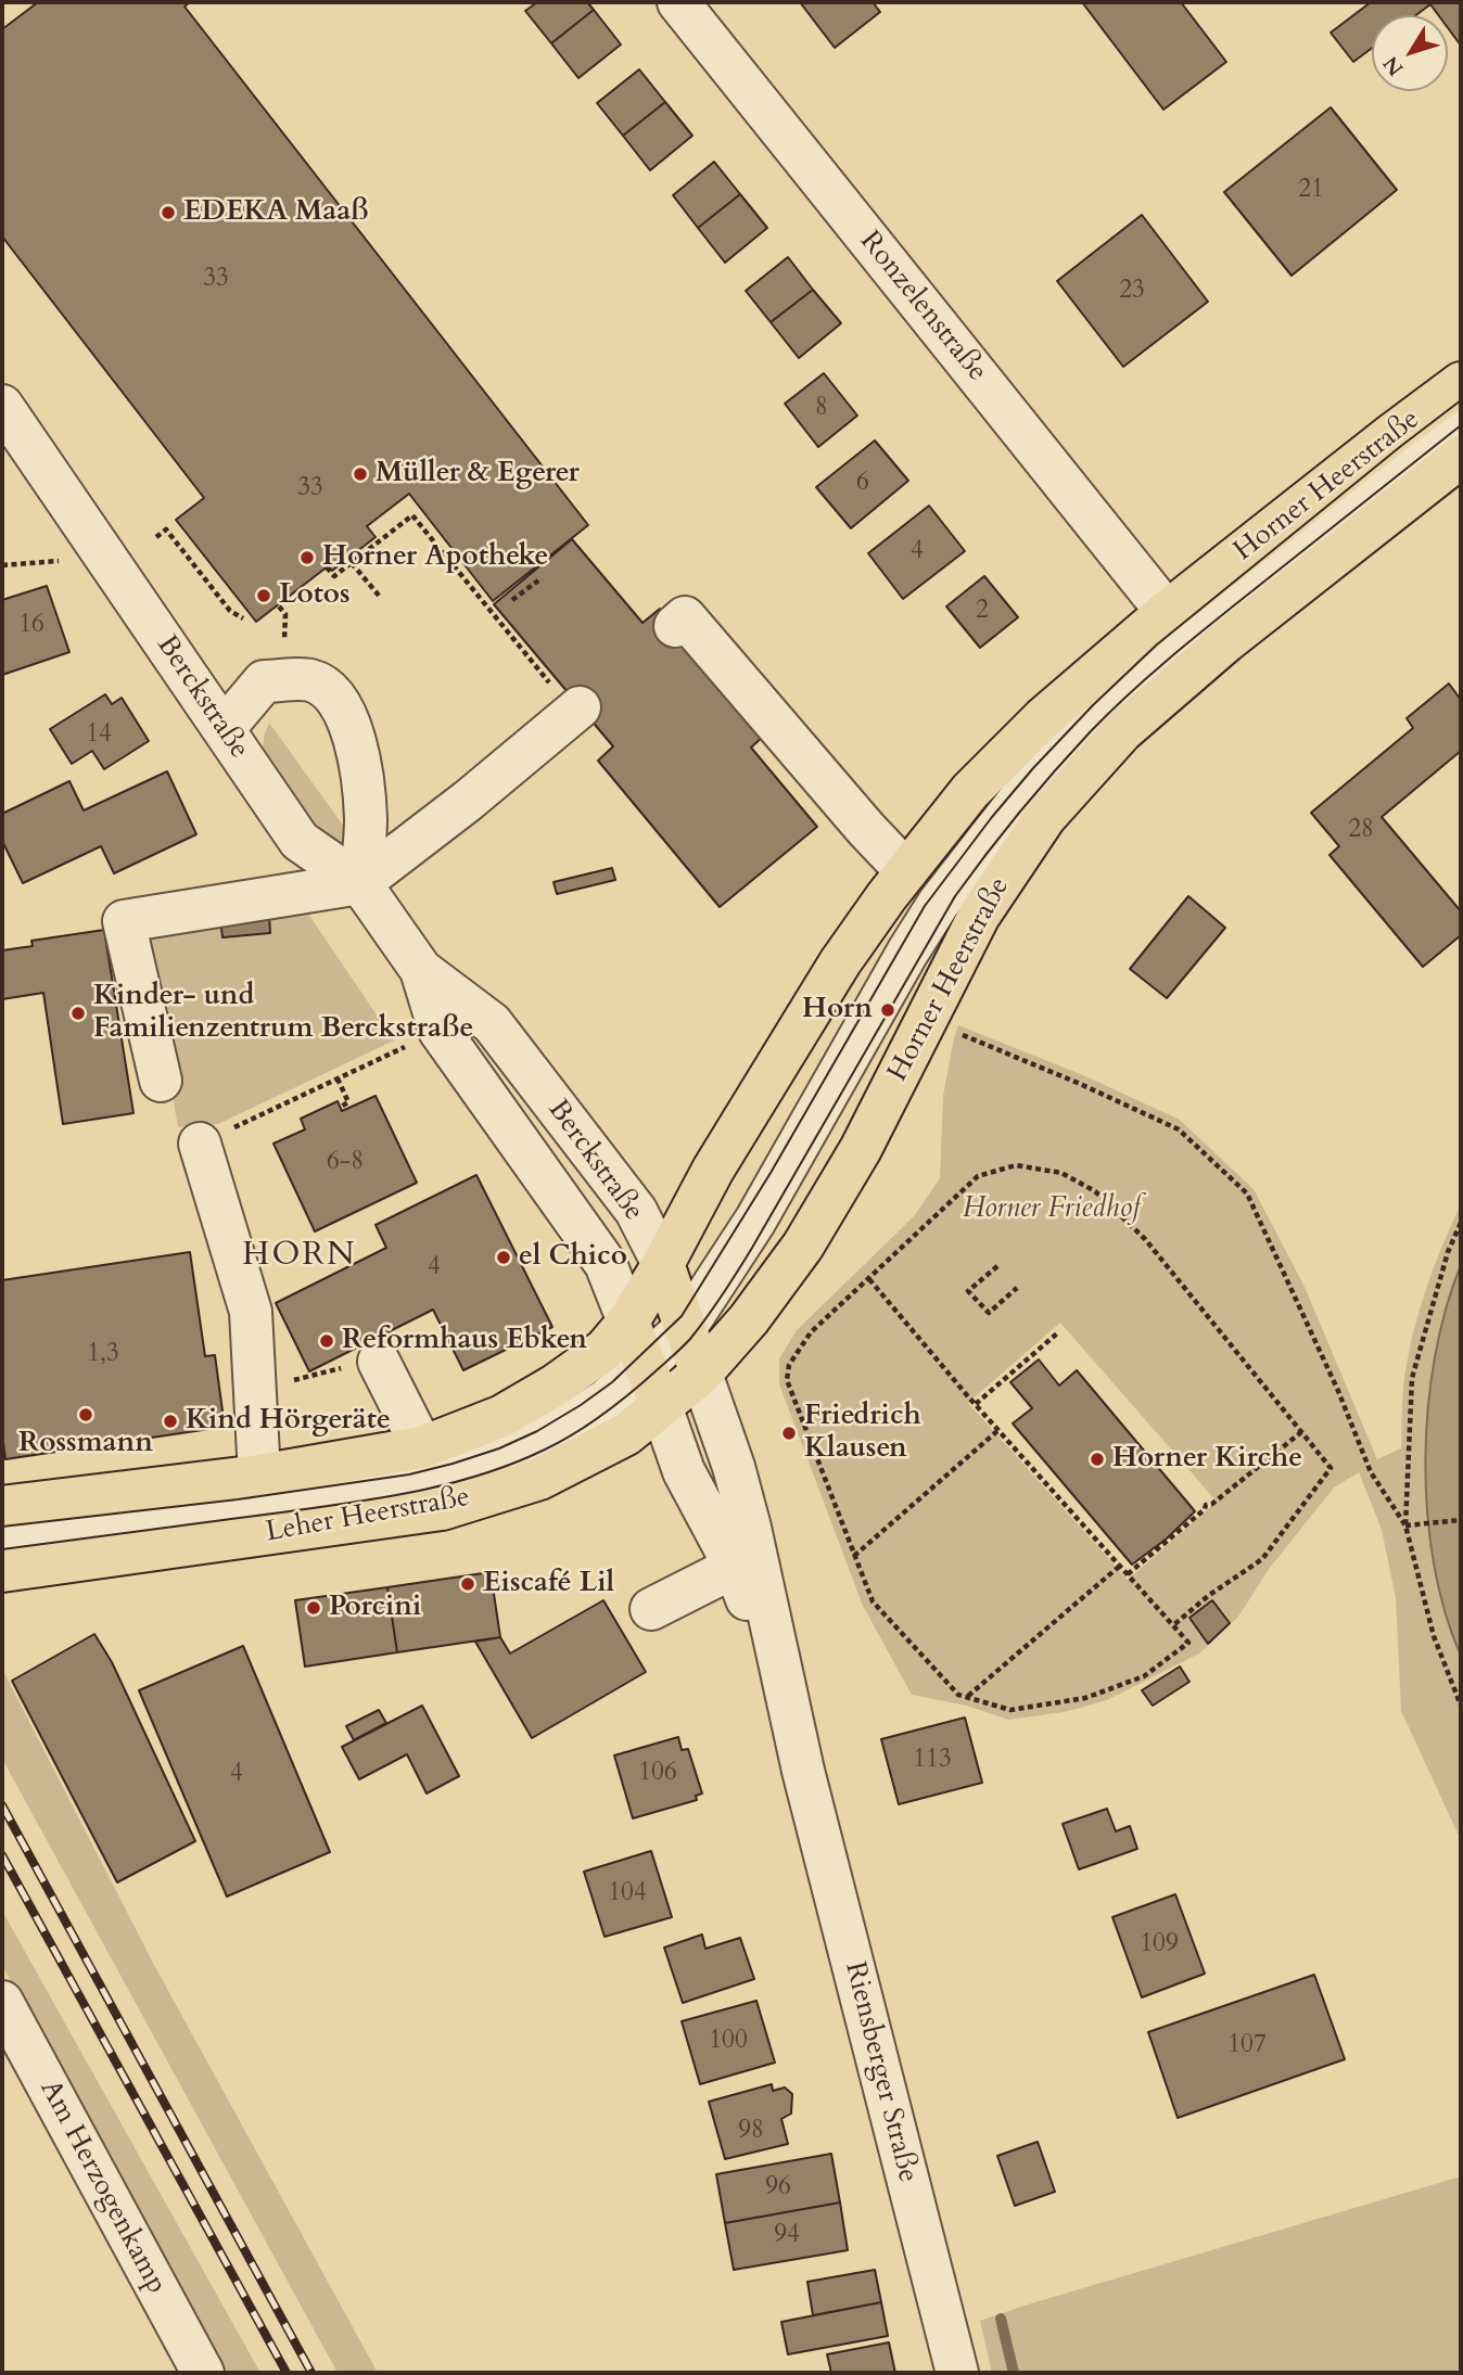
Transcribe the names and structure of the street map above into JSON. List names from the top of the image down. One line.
{"streets":{"main road":["Horner Heerstraße","Leher Heerstraße"],"street":["Ronzelenstraße","Berckstraße","Riensberger Straße","Am Herzogenkamp"]},"crossings":[["Ronzelenstraße","Horner Heerstraße"],["Horner Heerstraße","Berckstraße"],["Horner Heerstraße","Leher Heerstraße"],["Horner Heerstraße","Riensberger Straße"],["Berckstraße","Leher Heerstraße"],["Leher Heerstraße","Riensberger Straße"]],"districts":["HORN"],"parks":["Horner Friedhof"],"places":["EDEKA Maaß","Müller & Egerer","Horner Apotheke","Lotos","Horn","Kinder- und Familienzentrum Berckstraße","el Chico","Reformhaus Ebken","Rossmann","Kind Hörgeräte","Friedrich Klausen","Horner Kirche","Eiscafé Lil","Porcini"],"house_numbers":["21","33","23","8","6","33","4","2","16","14","28","6-8","4","1,3","113","106","4","104","109","100","107","98","96","94"],"north":"bottom left"}
